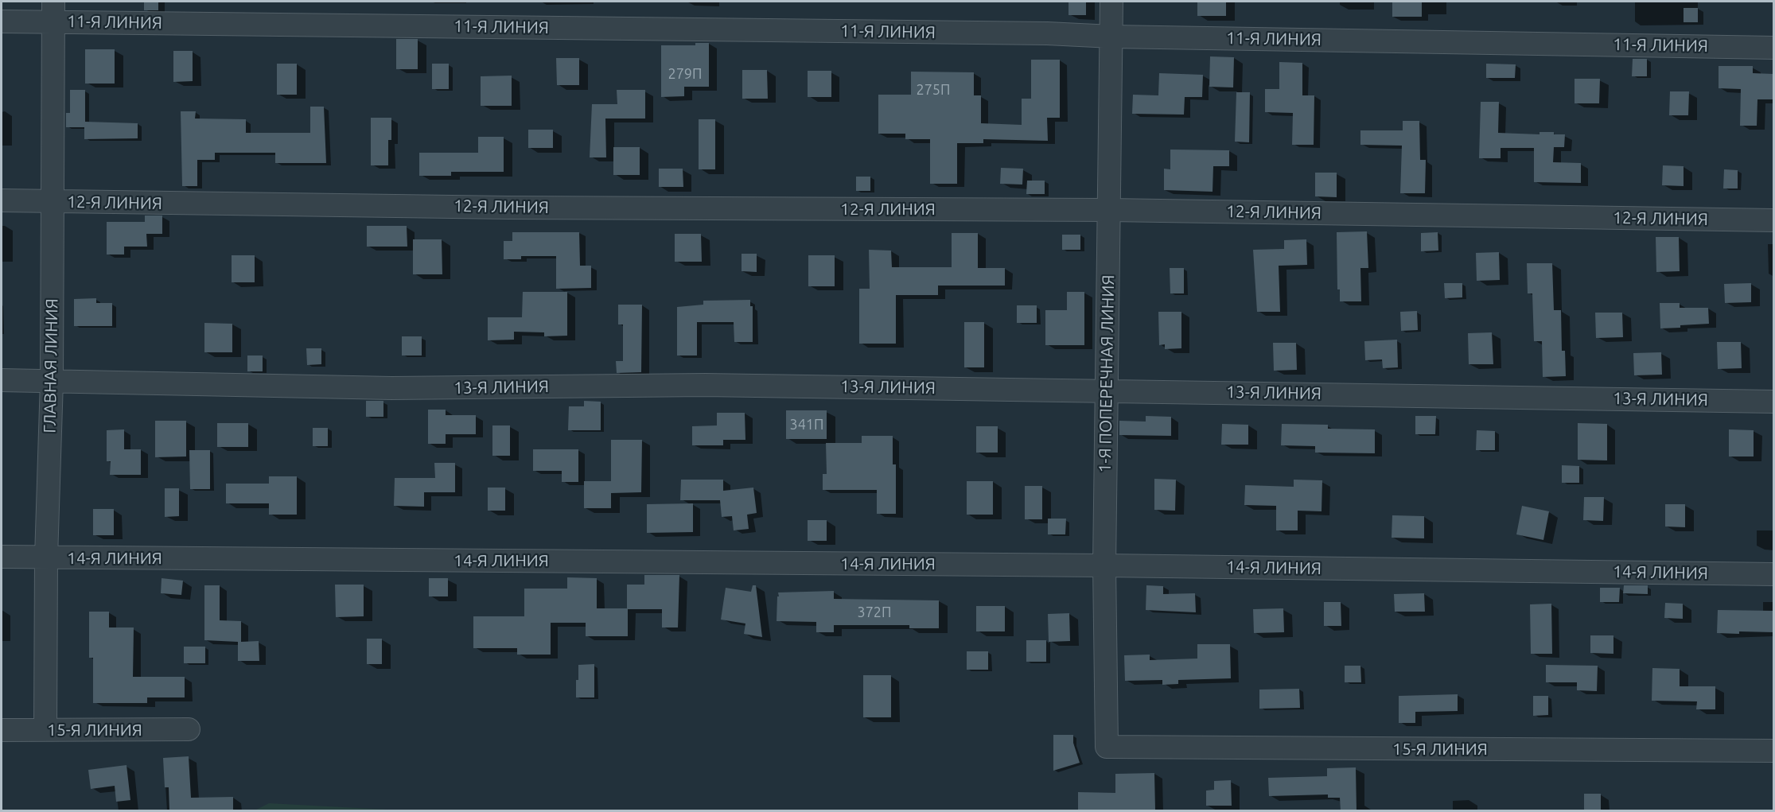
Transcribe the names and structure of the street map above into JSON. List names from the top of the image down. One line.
{"streets":{"street":["11-Я ЛИНИЯ","12-Я ЛИНИЯ","ГЛАВНАЯ ЛИНИЯ","1-Я ПОПЕРЕЧНАЯ ЛИНИЯ","13-Я ЛИНИЯ","14-Я ЛИНИЯ","15-Я ЛИНИЯ"]},"crossings":[["11-Я ЛИНИЯ","ГЛАВНАЯ ЛИНИЯ"],["11-Я ЛИНИЯ","1-Я ПОПЕРЕЧНАЯ ЛИНИЯ"],["12-Я ЛИНИЯ","ГЛАВНАЯ ЛИНИЯ"],["12-Я ЛИНИЯ","1-Я ПОПЕРЕЧНАЯ ЛИНИЯ"],["ГЛАВНАЯ ЛИНИЯ","13-Я ЛИНИЯ"],["ГЛАВНАЯ ЛИНИЯ","14-Я ЛИНИЯ"],["ГЛАВНАЯ ЛИНИЯ","15-Я ЛИНИЯ"],["1-Я ПОПЕРЕЧНАЯ ЛИНИЯ","13-Я ЛИНИЯ"],["1-Я ПОПЕРЕЧНАЯ ЛИНИЯ","14-Я ЛИНИЯ"],["1-Я ПОПЕРЕЧНАЯ ЛИНИЯ","15-Я ЛИНИЯ"]],"house_numbers":["279П","275П","341П","372П"]}
